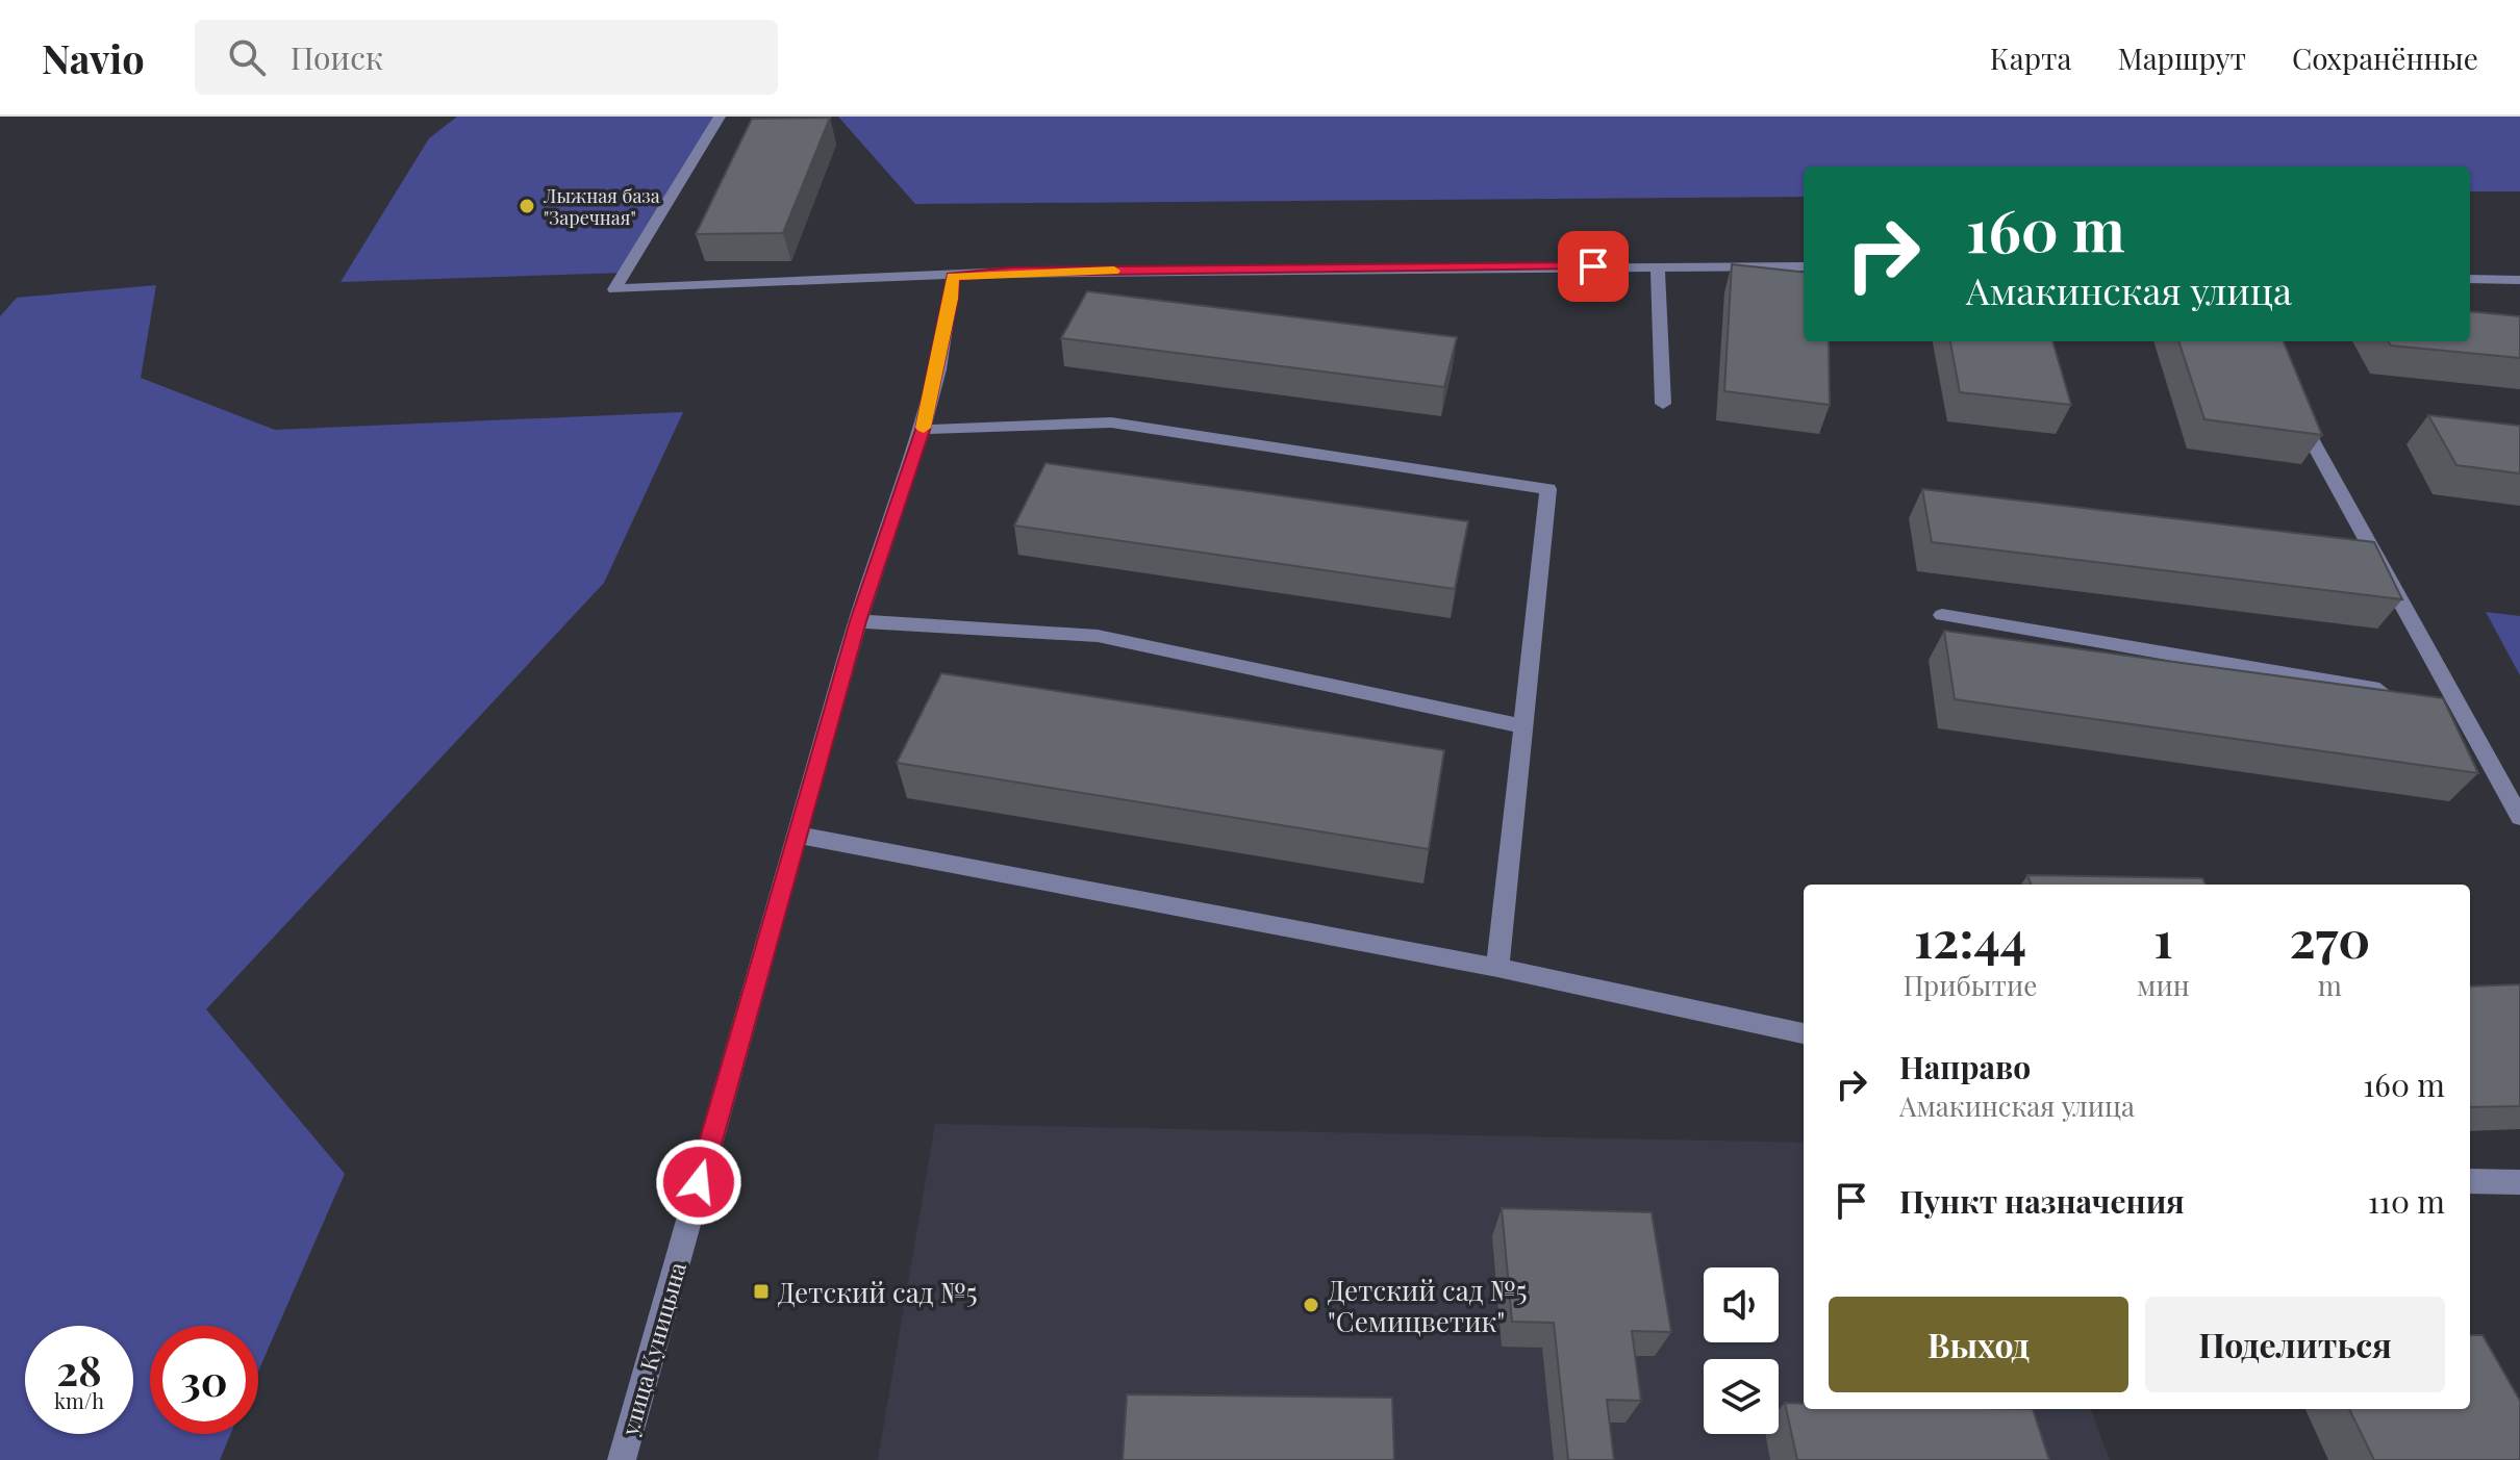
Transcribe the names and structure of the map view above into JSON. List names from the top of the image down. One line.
{"streets":{"street":["улица Куницына"]},"places":{"other":["Лыжная база \"Заречная\"","Детский сад №5 \"Семицветик\""],"transit":["Детский сад №5"]},"page":{"header":"Navio","search":"Поиск","nav":["Карта","Маршрут","Сохранённые"],"turn":["160 m","Амакинская улица"],"eta":["12:44","Прибытие","1","мин","270","m"],"list":[{"name":"Направо","note":"Амакинская улица","value":"160 m"},{"name":"Пункт назначения","value":"110 m"}],"buttons":["Выход","Поделиться"],"speed":"28 km/h","limit":"30"}}
